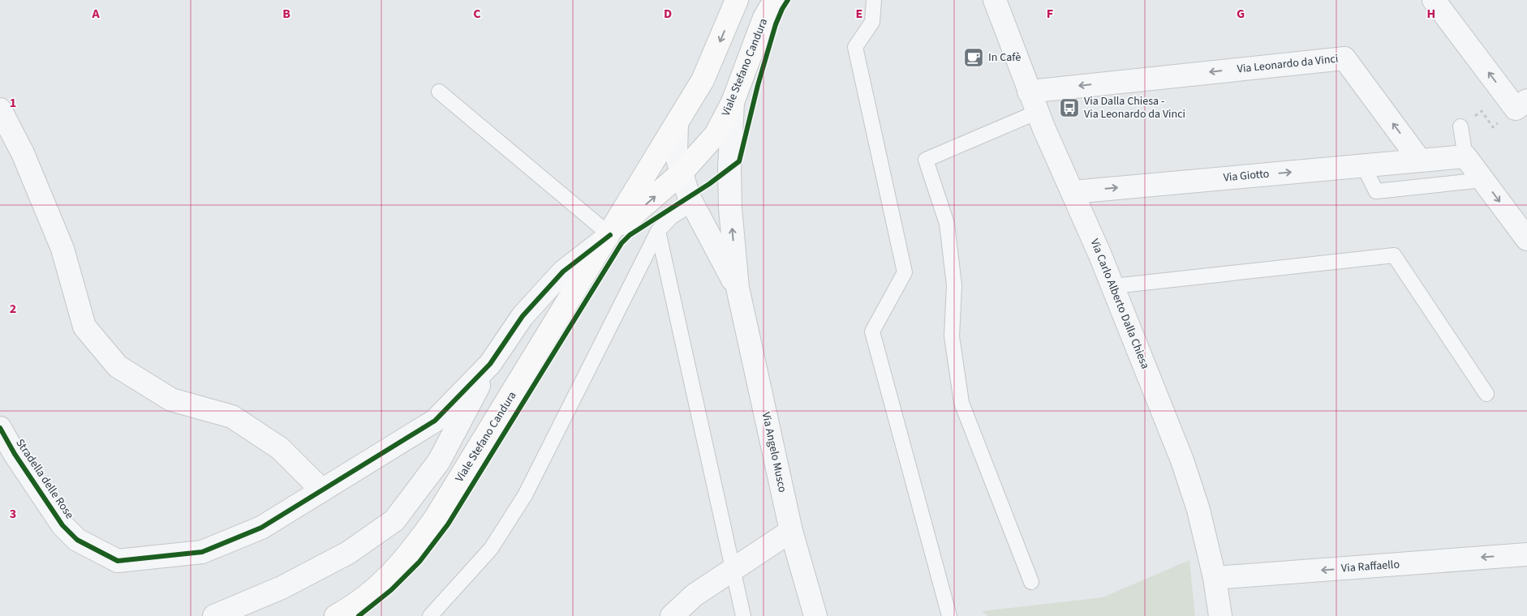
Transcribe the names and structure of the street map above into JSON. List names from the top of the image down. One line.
{"streets":{"main road":["Viale Stefano Candura"],"street":["Via Leonardo da Vinci","Via Giotto","Via Carlo Alberto Dalla Chiesa","Via Angelo Musco","Stradella delle Rose","Via Raffaello"]},"crossings":[["Via Leonardo da Vinci","Via Giotto"],["Via Leonardo da Vinci","Via Carlo Alberto Dalla Chiesa"],["Via Giotto","Via Carlo Alberto Dalla Chiesa"],["Via Carlo Alberto Dalla Chiesa","Via Raffaello"]],"one_way":["Via Leonardo da Vinci","Via Giotto","Via Raffaello"],"places":{"cafe":["In Cafè"],"bus stop":["Via Dalla Chiesa - Via Leonardo da Vinci"]},"grid":{"columns":["A","B","C","D","E","F","G","H"],"rows":["1","2","3"]}}
